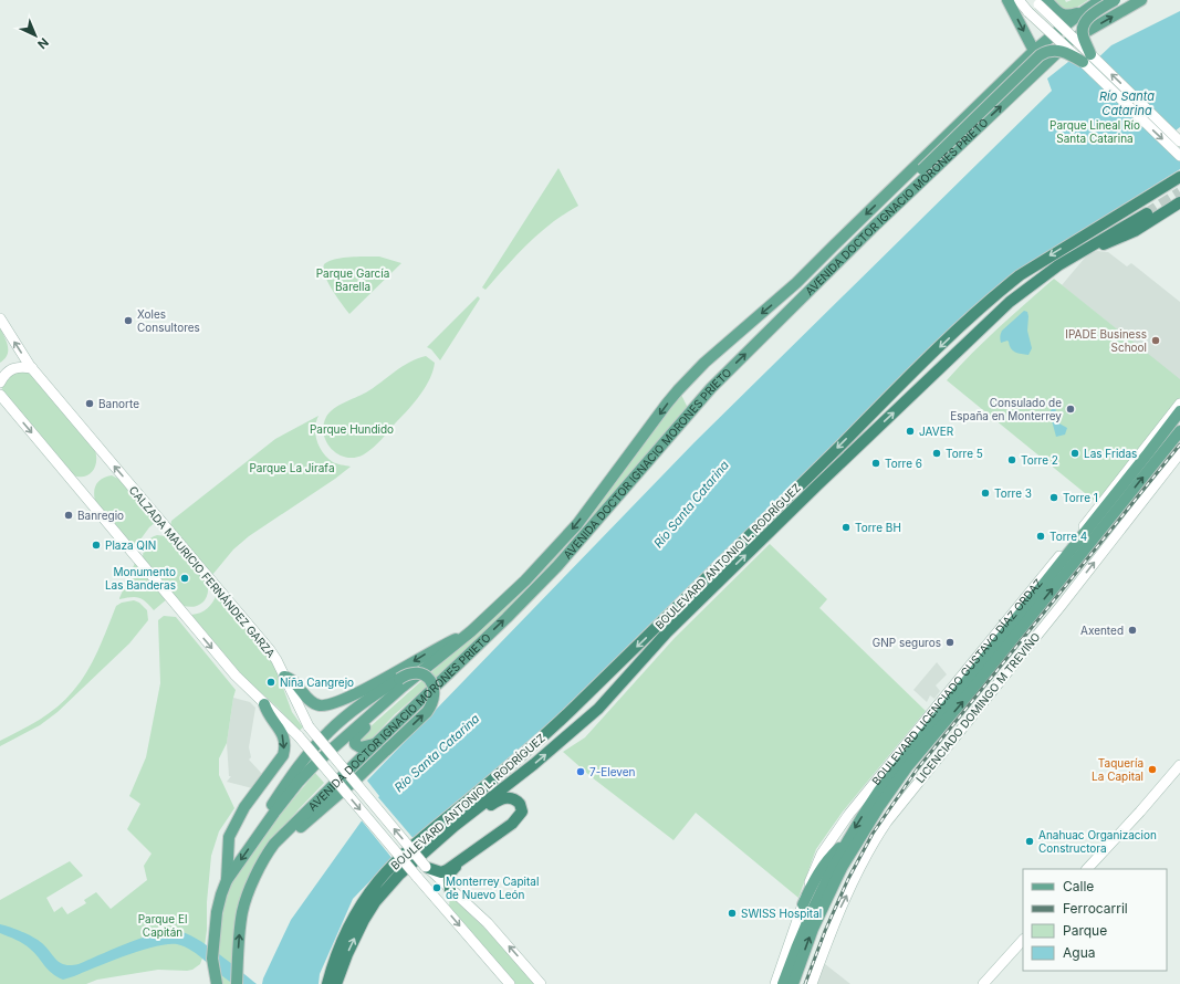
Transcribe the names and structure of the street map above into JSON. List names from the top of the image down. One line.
{"streets":{"highway":["BOULEVARD ANTONIO L. RODRÍGUEZ"],"main road":["AVENIDA DOCTOR IGNACIO MORONES PRIETO","CALZADA MAURICIO FERNÁNDEZ GARZA","BOULEVARD LICENCIADO GUSTAVO DÍAZ ORDAZ","LICENCIADO DOMINGO M TREVIÑO"]},"one_way":["LICENCIADO DOMINGO M TREVIÑO"],"water":["Río Santa Catarina"],"parks":["Parque Lineal Río Santa Catarina","Parque García Barella","Parque Hundido","Parque La Jirafa","Parque El Capitán"],"places":["Xoles Consultores","IPADE Business School","Banorte","Consulado de España en Monterrey","JAVER","Torre 5","Las Fridas","Torre 2","Torre 6","Torre 3","Torre 1","Banregio","Torre BH","Torre 4","Plaza QIN","Monumento Las Banderas","Axented","GNP seguros","Niña Cangrejo","Taquería La Capital","7-Eleven","Anahuac Organizacion Constructora","Monterrey Capital de Nuevo León","SWISS Hospital"],"legend":["Calle","Ferrocarril","Parque","Agua"],"north":"bottom right"}
